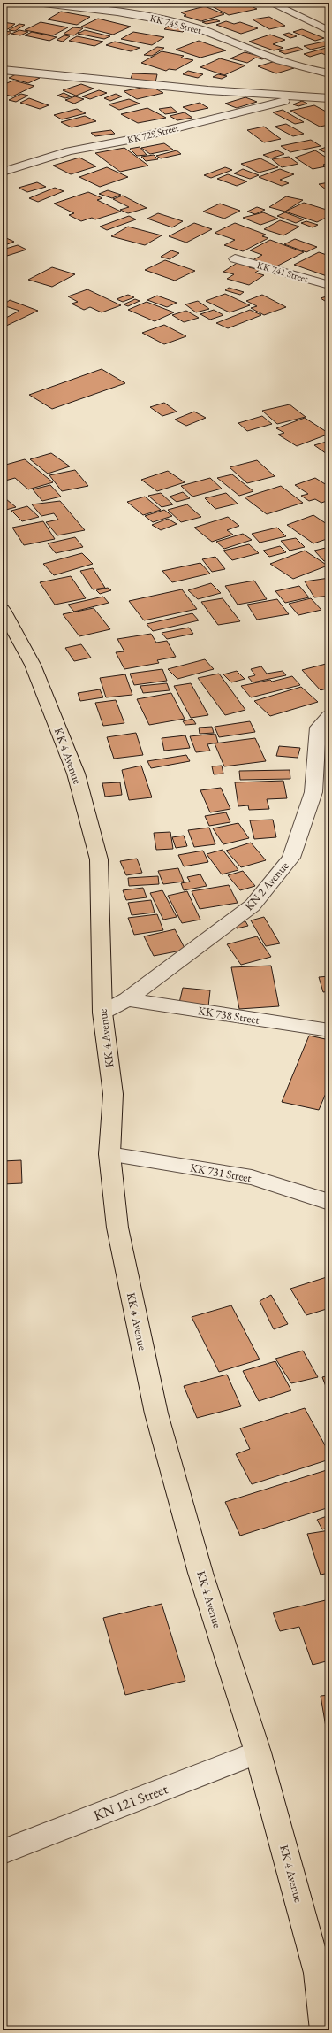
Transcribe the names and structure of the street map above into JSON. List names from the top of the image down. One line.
{"streets":{"main road":["KK 4 Avenue"],"street":["KK 745 Street","KK 729 Street","KK 741 Street","KN 2 Avenue","KK 738 Street","KK 731 Street","KN 121 Street"]},"crossings":[["KK 4 Avenue","KN 2 Avenue"],["KK 4 Avenue","KK 731 Street"],["KK 4 Avenue","KN 121 Street"],["KN 2 Avenue","KK 738 Street"]]}
